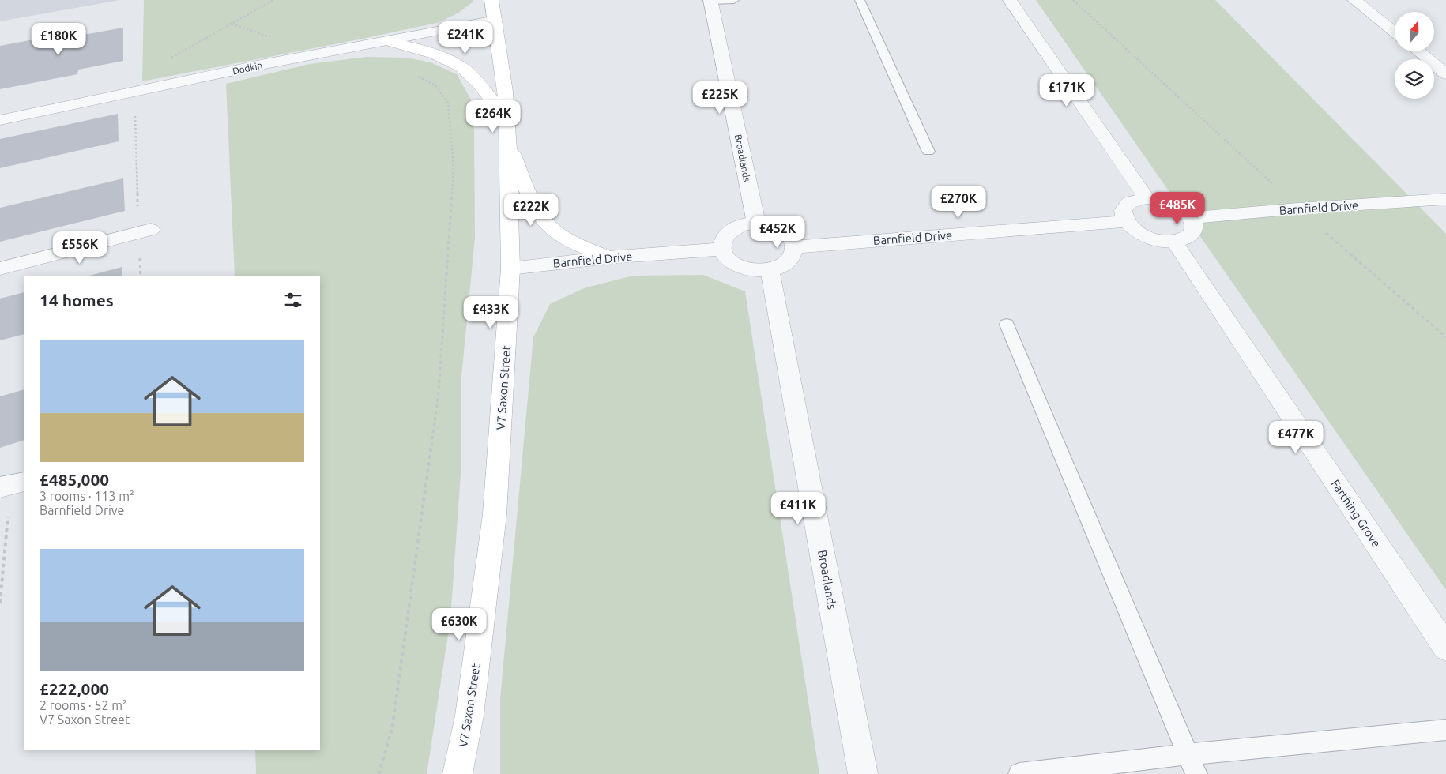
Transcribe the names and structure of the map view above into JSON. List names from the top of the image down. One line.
{"streets":{"main road":["V7 Saxon Street"],"street":["Dodkin","Broadlands","Barnfield Drive","Farthing Grove"]},"crossings":[["Dodkin","V7 Saxon Street"],["Broadlands","Barnfield Drive"],["Barnfield Drive","V7 Saxon Street"]],"north":"top","page":{"price":["£241K","£180K","£171K","£225K","£264K","£270K","£485K","£222K","£452K","£556K","£433K","£477K","£411K","£630K"],"heading":"14 homes","list":[{"name":"£485,000","note":"3 rooms · 113 m² · Barnfield Drive"},{"name":"£222,000","note":"2 rooms · 52 m² · V7 Saxon Street"}]}}
